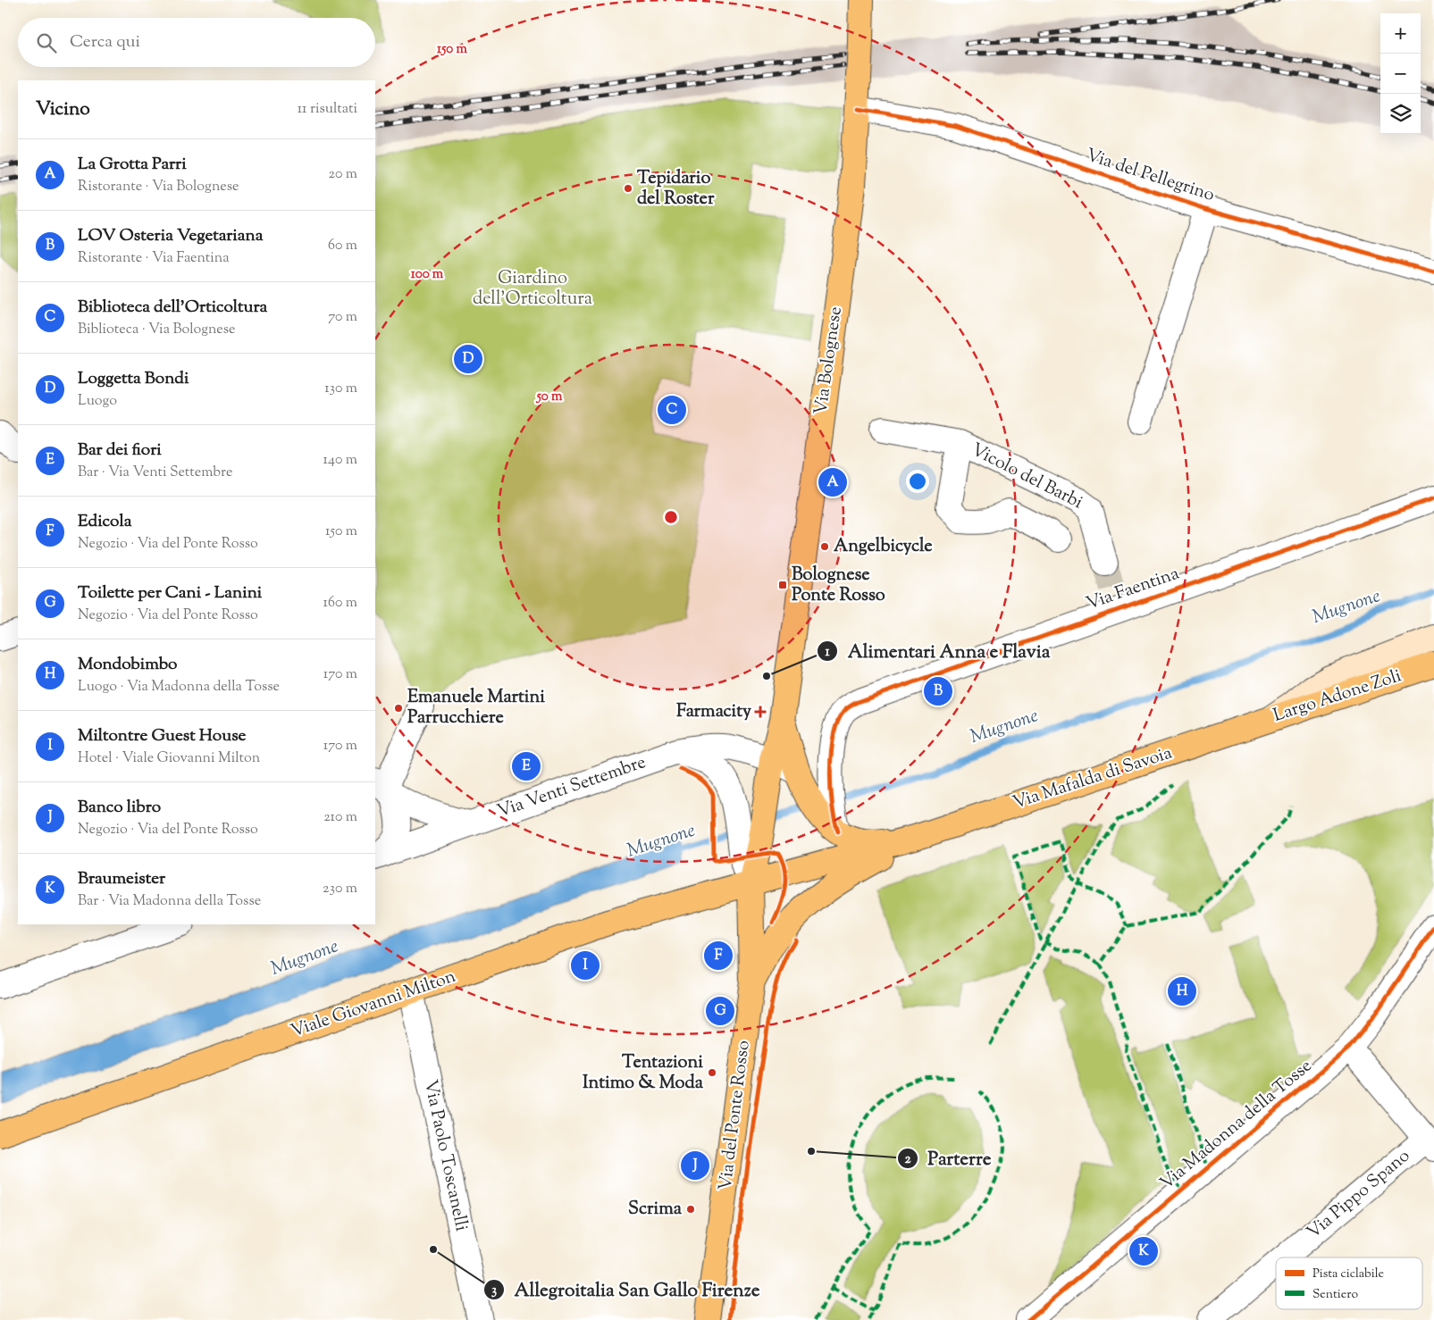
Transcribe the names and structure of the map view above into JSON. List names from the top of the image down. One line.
{"streets":{"main road":["Via Bolognese","Largo Adone Zoli","Via Mafalda di Savoia","Viale Giovanni Milton","Via del Ponte Rosso"],"street":["Via del Pellegrino","Vicolo del Barbi","Via Faentina","Via Venti Settembre","Via Madonna della Tosse","Via Paolo Toscanelli","Via Pippo Spano"]},"crossings":[["Via del Pellegrino","Via Bolognese"],["Via Bolognese","Via Venti Settembre"],["Via Bolognese","Via del Ponte Rosso"],["Largo Adone Zoli","Via Mafalda di Savoia"],["Via Mafalda di Savoia","Viale Giovanni Milton"],["Via Mafalda di Savoia","Via del Ponte Rosso"],["Viale Giovanni Milton","Via del Ponte Rosso"],["Viale Giovanni Milton","Via Paolo Toscanelli"]],"water":["Mugnone"],"parks":["Giardino dell'Orticoltura"],"places":{"other":["Tepidario del Roster","Angelbicycle","Alimentari Anna e Flavia","Emanuele Martini Parrucchiere","Tentazioni Intimo & Moda","Parterre","Scrima","Allegroitalia San Gallo Firenze"],"transit":["Bolognese Ponte Rosso"],"health":["Farmacity"]},"legend":["Pista ciclabile","Sentiero"],"page":{"map_buttons":["+","−"],"search":"Cerca qui","heading":["Vicino","11 risultati"],"list":[{"mark":"A","name":"La Grotta Parri","note":"Ristorante · Via Bolognese","value":"20 m"},{"mark":"B","name":"LOV Osteria Vegetariana","note":"Ristorante · Via Faentina","value":"60 m"},{"mark":"C","name":"Biblioteca dell'Orticoltura","note":"Biblioteca · Via Bolognese","value":"70 m"},{"mark":"D","name":"Loggetta Bondi","note":"Luogo","value":"130 m"},{"mark":"E","name":"Bar dei fiori","note":"Bar · Via Venti Settembre","value":"140 m"},{"mark":"F","name":"Edicola","note":"Negozio · Via del Ponte Rosso","value":"150 m"},{"mark":"G","name":"Toilette per Cani - Lanini","note":"Negozio · Via del Ponte Rosso","value":"160 m"},{"mark":"H","name":"Mondobimbo","note":"Luogo · Via Madonna della Tosse","value":"170 m"},{"mark":"I","name":"Miltontre Guest House","note":"Hotel · Viale Giovanni Milton","value":"170 m"},{"mark":"J","name":"Banco libro","note":"Negozio · Via del Ponte Rosso","value":"210 m"},{"mark":"K","name":"Braumeister","note":"Bar · Via Madonna della Tosse","value":"230 m"}],"pins":["D","C","A","B","E","F","I","H","G","J","K"]},"rings":["150 m","100 m","50 m"]}
